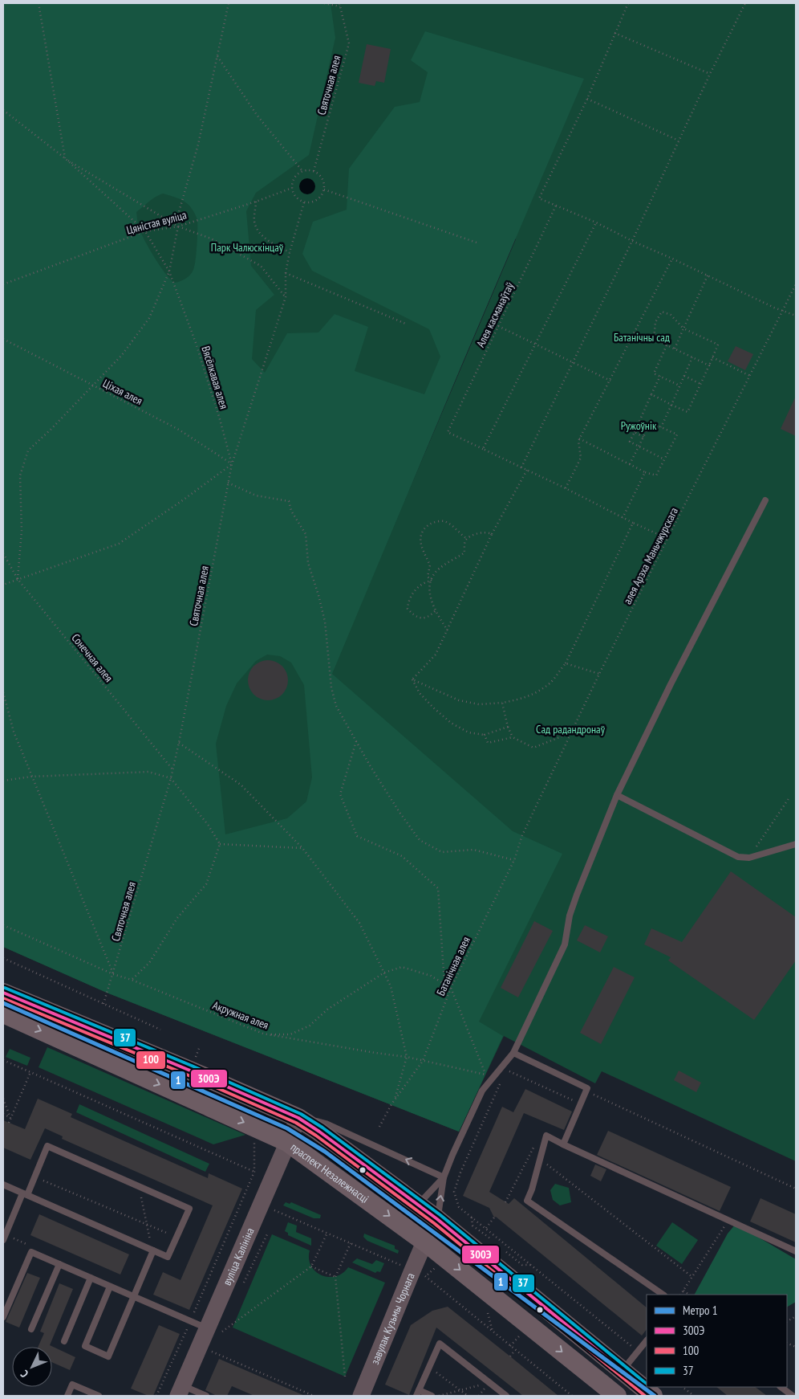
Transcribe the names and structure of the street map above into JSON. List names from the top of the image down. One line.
{"streets":{"main road":["праспект Незалежнасці","вуліца Калініна","завулак Кузьмы Чорнага"],"path":["Святочная алея","Цяністая вуліца","Алея касманаўтаў","Вясёлкавая алея","Ціхая алея","алея Арэха Маньчжурскага","Сонечная алея","Батанічная алея","Акружная алея"]},"crossings":[["Святочная алея","Цяністая вуліца"],["Святочная алея","Вясёлкавая алея"],["Святочная алея","Ціхая алея"],["Святочная алея","Сонечная алея"],["Святочная алея","Акружная алея"],["Цяністая вуліца","Вясёлкавая алея"],["Вясёлкавая алея","Ціхая алея"],["алея Арэха Маньчжурскага","Батанічная алея"],["Батанічная алея","Акружная алея"],["праспект Незалежнасці","вуліца Калініна"],["праспект Незалежнасці","завулак Кузьмы Чорнага"]],"parks":["Парк Чалюскінцаў","Батанічны сад","Ружоўнік","Сад радандронаў"],"lines":["transit line 37","transit line 300Э","transit line 100","metro line 1"],"legend":["Метро 1","300Э","100","37"],"north":"bottom left"}
